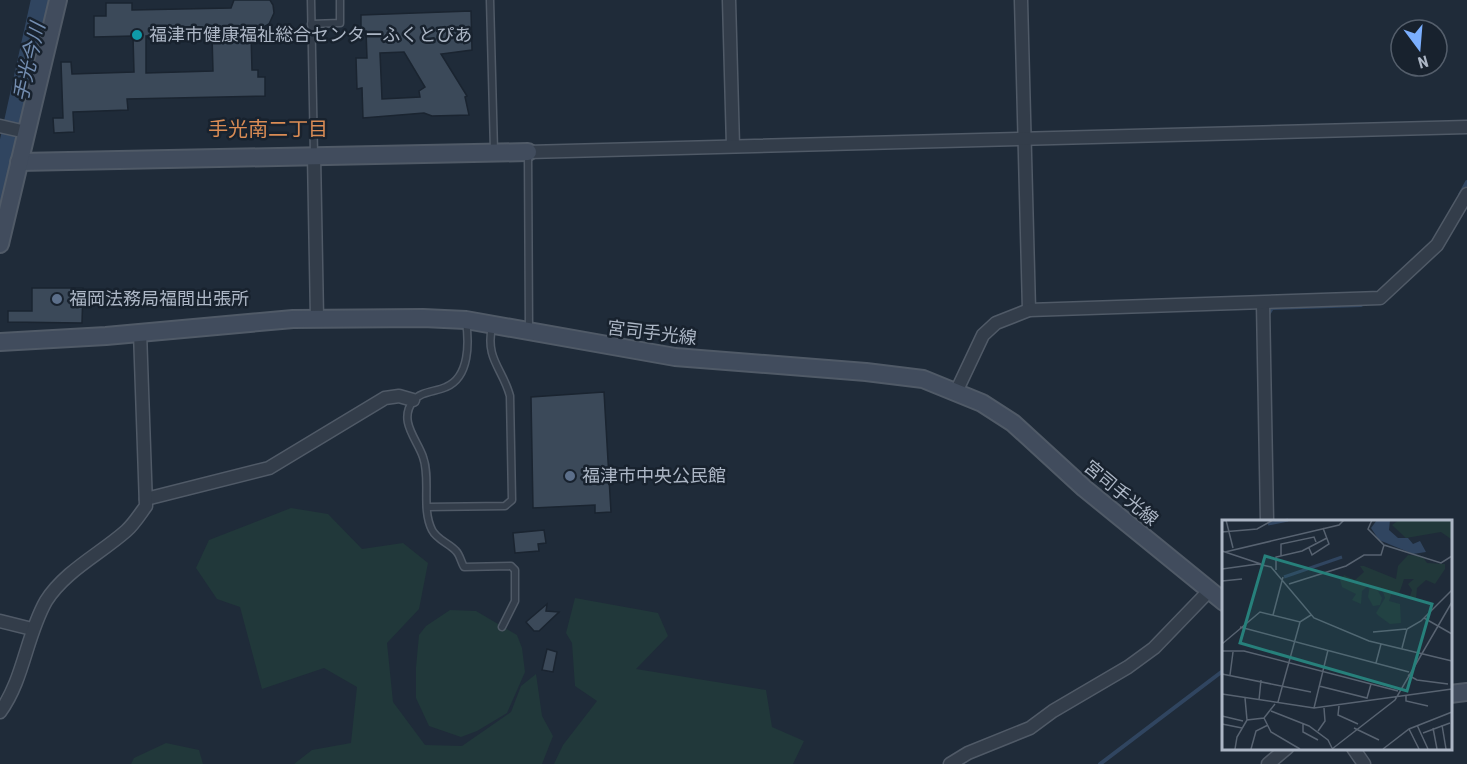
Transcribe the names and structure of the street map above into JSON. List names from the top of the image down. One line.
{"streets":{"main road":["宮司手光線"]},"districts":["手光南二丁目"],"water":["手光今川"],"places":["福津市健康福祉総合センターふくとぴあ","福岡法務局福間出張所","福津市中央公民館"],"north":"bottom"}
